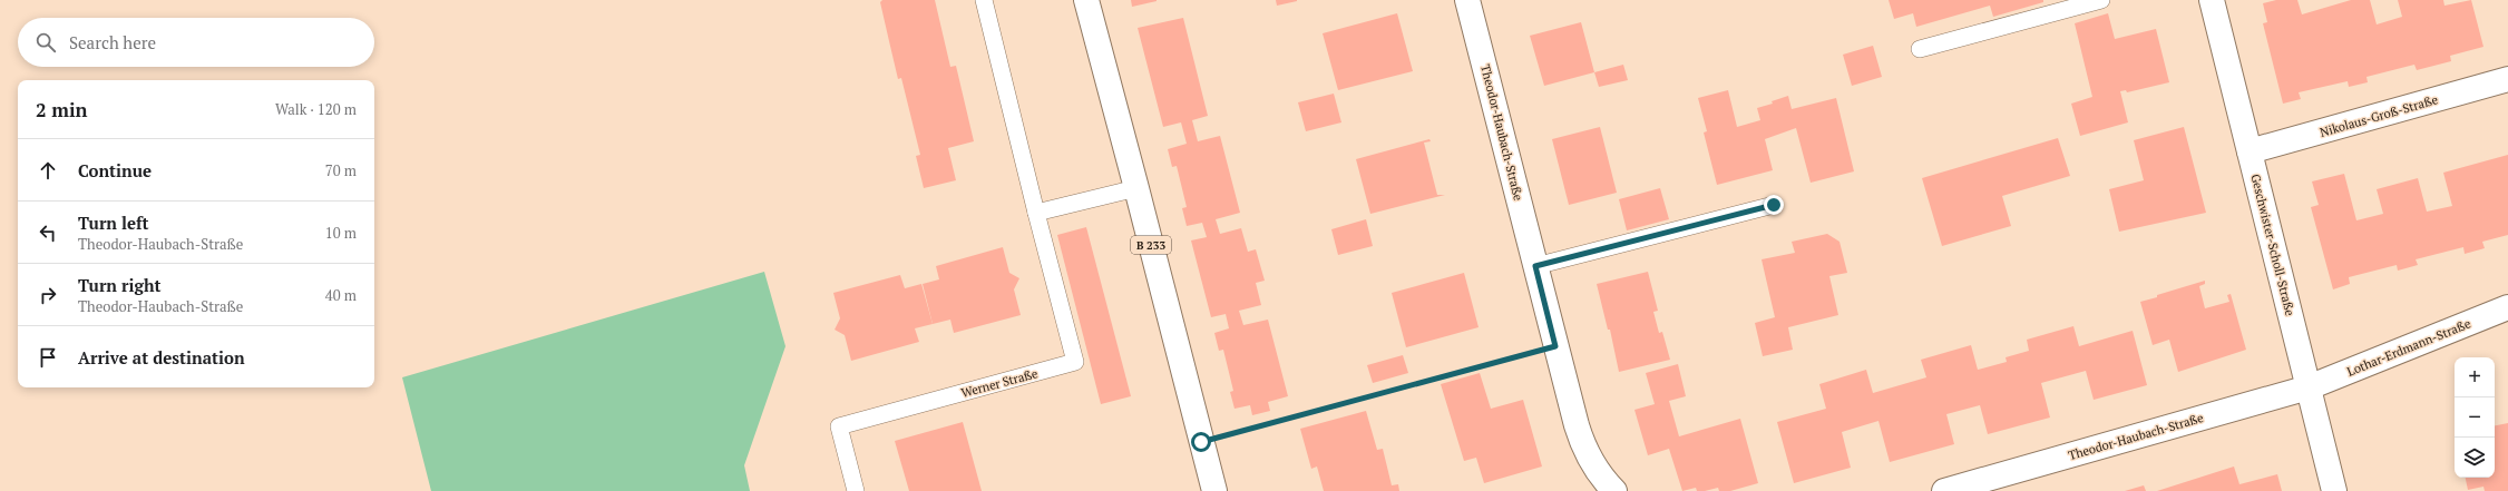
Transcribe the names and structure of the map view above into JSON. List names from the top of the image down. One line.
{"streets":{"street":["Nikolaus-Groß-Straße","Theodor-Haubach-Straße","B 233","Geschwister-Scholl-Straße","Lothar-Erdmann-Straße"],"lane":["Werner Straße"]},"crossings":[["Nikolaus-Groß-Straße","Geschwister-Scholl-Straße"],["Theodor-Haubach-Straße","Geschwister-Scholl-Straße"],["Theodor-Haubach-Straße","Lothar-Erdmann-Straße"],["Geschwister-Scholl-Straße","Lothar-Erdmann-Straße"]],"page":{"search":"Search here","heading":["2 min","Walk · 120 m"],"list":[["Continue","70 m"],["Turn left","Theodor-Haubach-Straße","10 m"],["Turn right","Theodor-Haubach-Straße","40 m"],"Arrive at destination"],"map_buttons":["+","−"]}}
